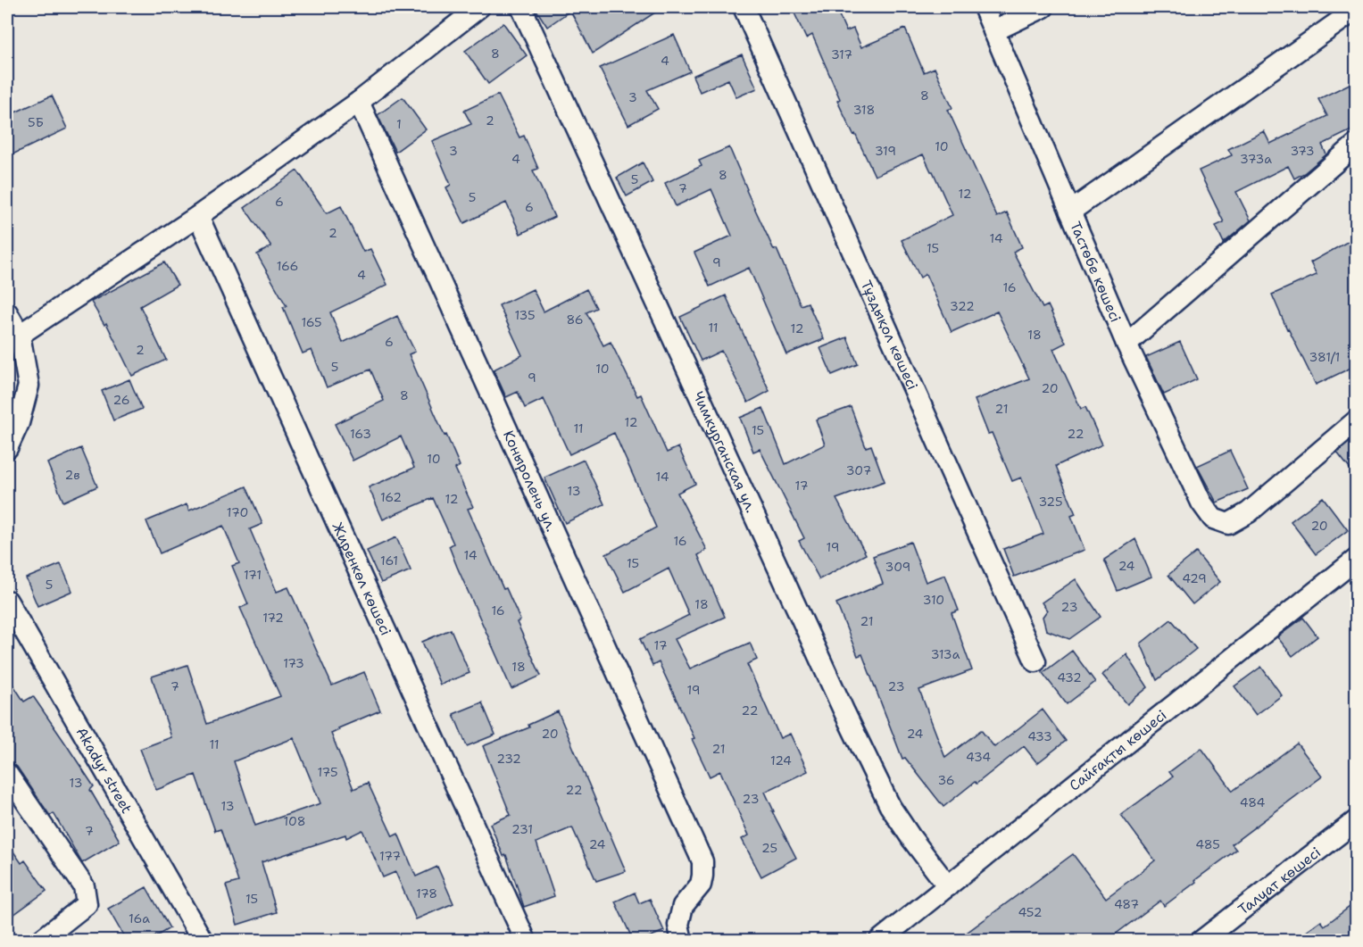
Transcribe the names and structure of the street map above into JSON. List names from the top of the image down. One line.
{"streets":{"street":["Тастөбе көшесі","Тұздықол көшесі","Чимкурганская ул.","Коныролень ул.","Жиренкөл көшесі","Сайғақты көшесі","Akadyr street","Талуат көшесі"]},"crossings":[["Чимкурганская ул.","Сайғақты көшесі"]],"house_numbers":["8","317","4","8","3","318","2","5Б","1","10","3","319","373","4","373а","8","5","7","12","5","6","6","2","14","15","9","166","4","16","322","135","86","165","11","12","18","6","2","381/1","5","10","9","20","8","26","21","12","11","15","163","22","10","307","2в","14","17","13","162","12","325","170","20","16","19","14","161","15","24","309","171","429","5","310","18","23","16","172","21","17","313а","173","18","432","7","23","19","22","20","24","433","11","21","434","232","124","175","36","13","22","23","484","13","108","231","7","24","485","25","177","178","15","487","452","16а"]}
